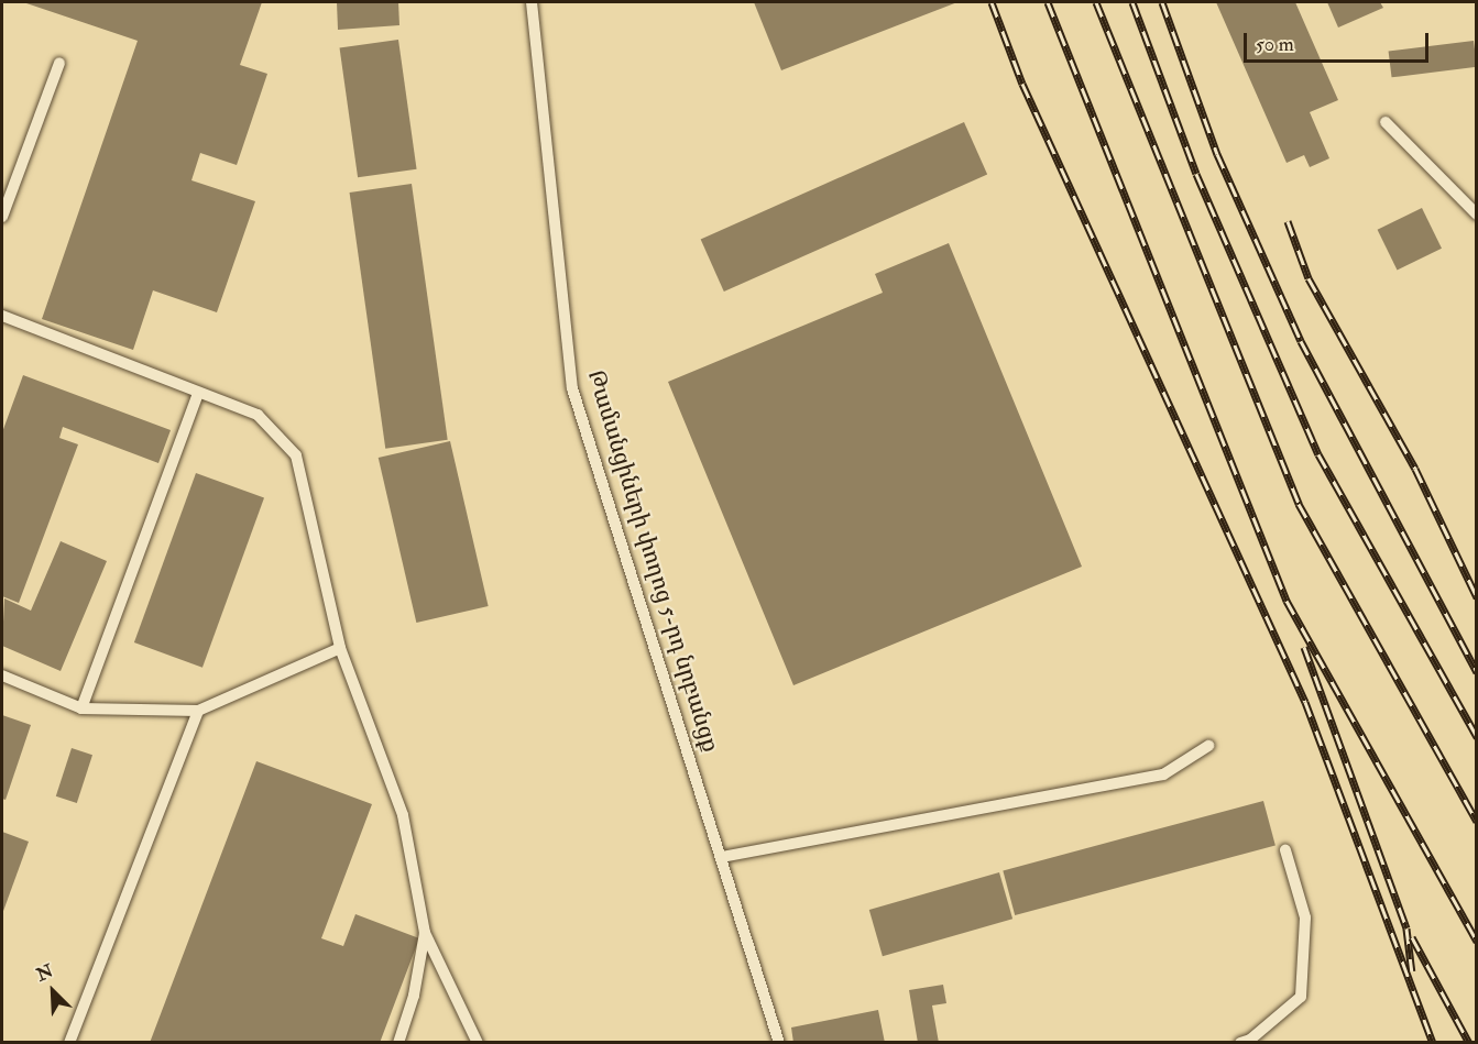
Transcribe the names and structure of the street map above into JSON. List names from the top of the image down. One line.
{"streets":{"lane":["Թամանցիների փողոց 5-րդ նրբանցք"]},"scale_bar":"50 m","north":"top left"}
